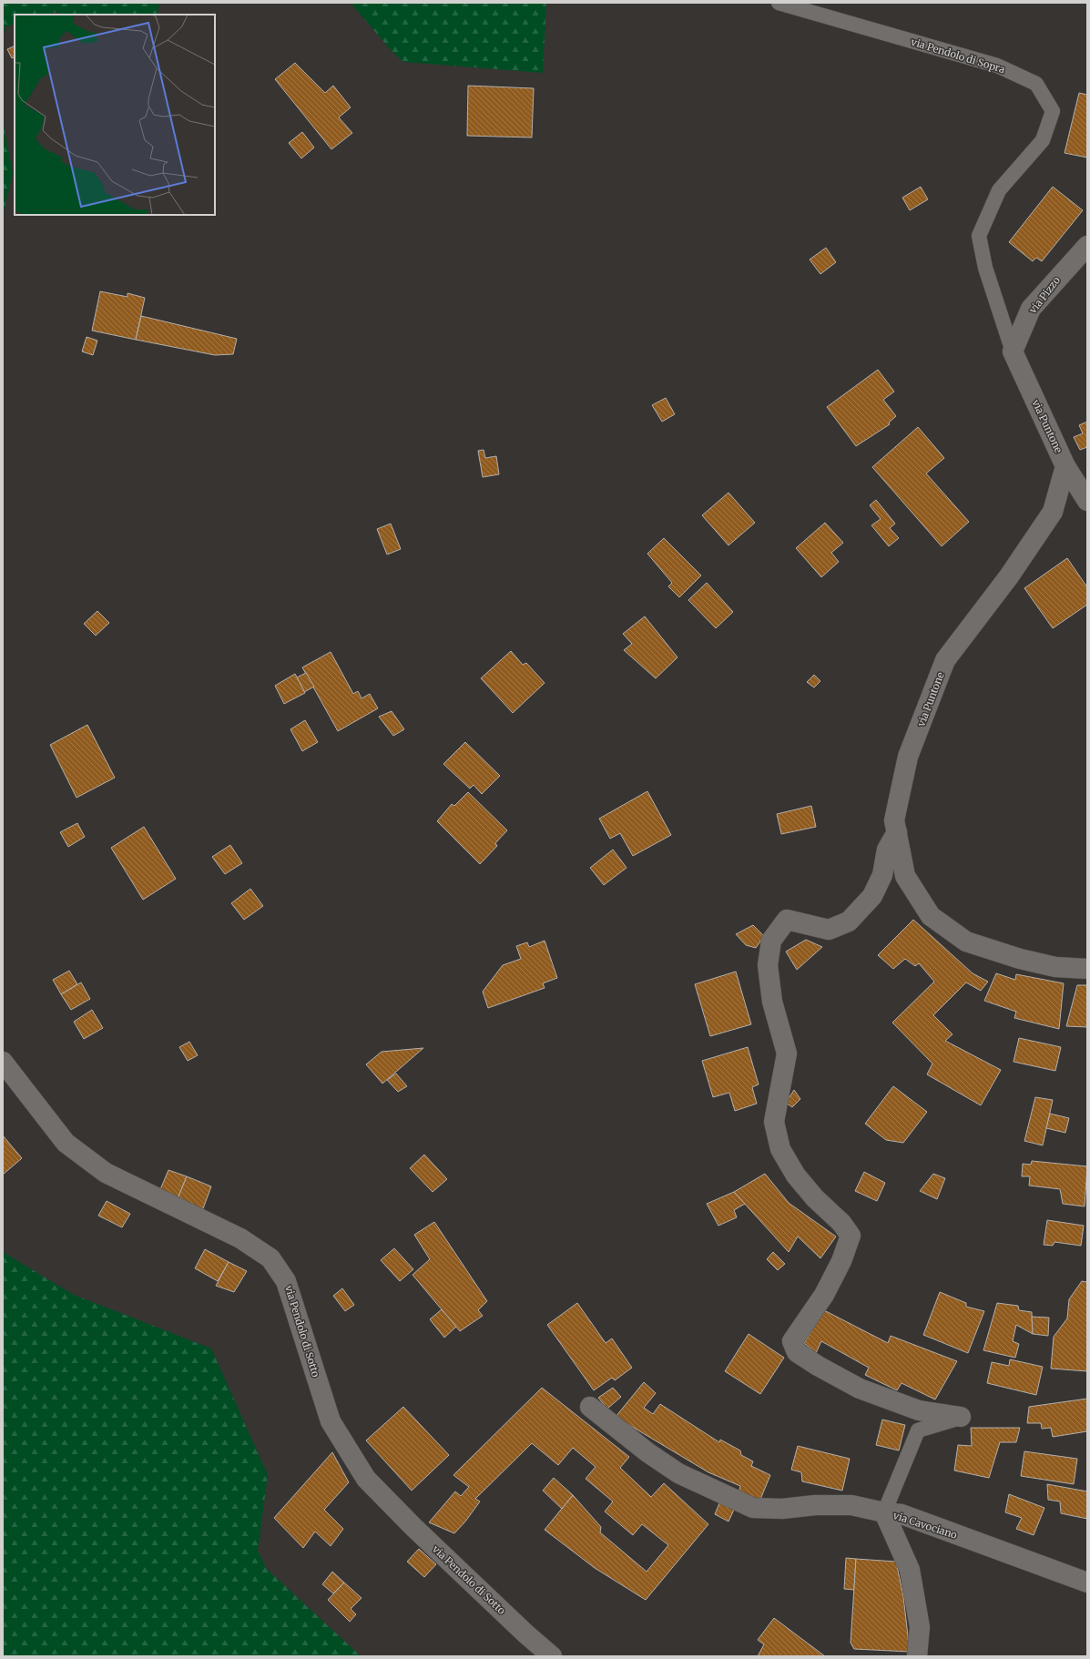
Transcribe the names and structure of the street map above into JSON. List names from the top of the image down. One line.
{"streets":{"street":["via Pizzo","via Puntone","via Pendolo di Sotto","via Cavociano"],"lane":["via Pendolo di Sopra"]},"crossings":[["via Pendolo di Sopra","via Pizzo"],["via Pendolo di Sopra","via Puntone"],["via Pizzo","via Puntone"]]}
